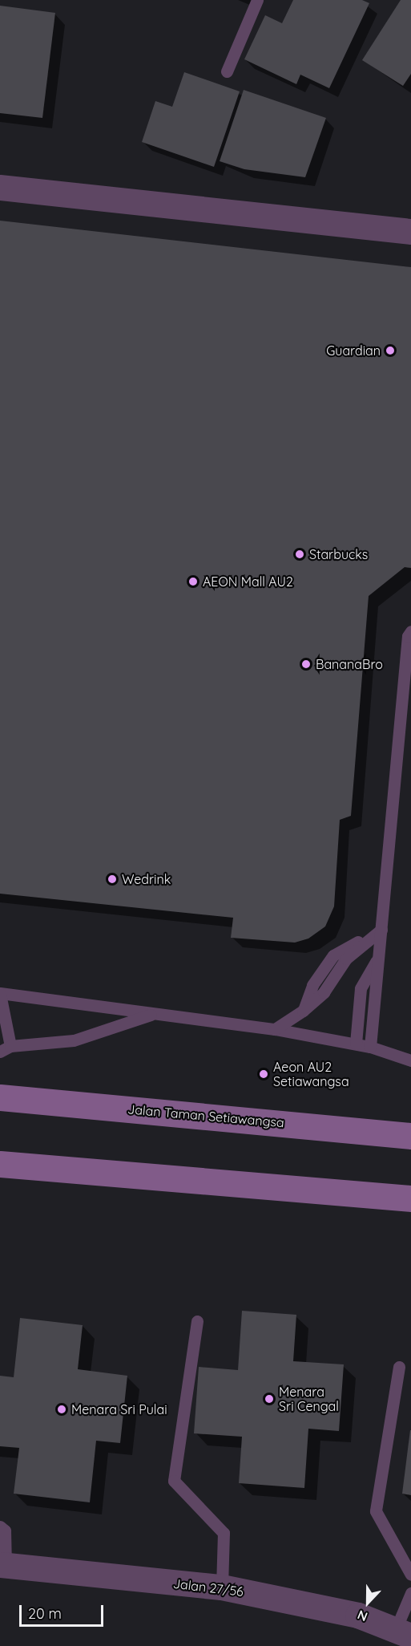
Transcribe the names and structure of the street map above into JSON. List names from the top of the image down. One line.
{"streets":{"main road":["Jalan Taman Setiawangsa"],"street":["Jalan 27/56"]},"places":["Guardian","Starbucks","AEON Mall AU2","BananaBro","Wedrink","Aeon AU2 Setiawangsa","Menara Sri Cengal","Menara Sri Pulai"],"scale_bar":"20 m","north":"bottom"}
